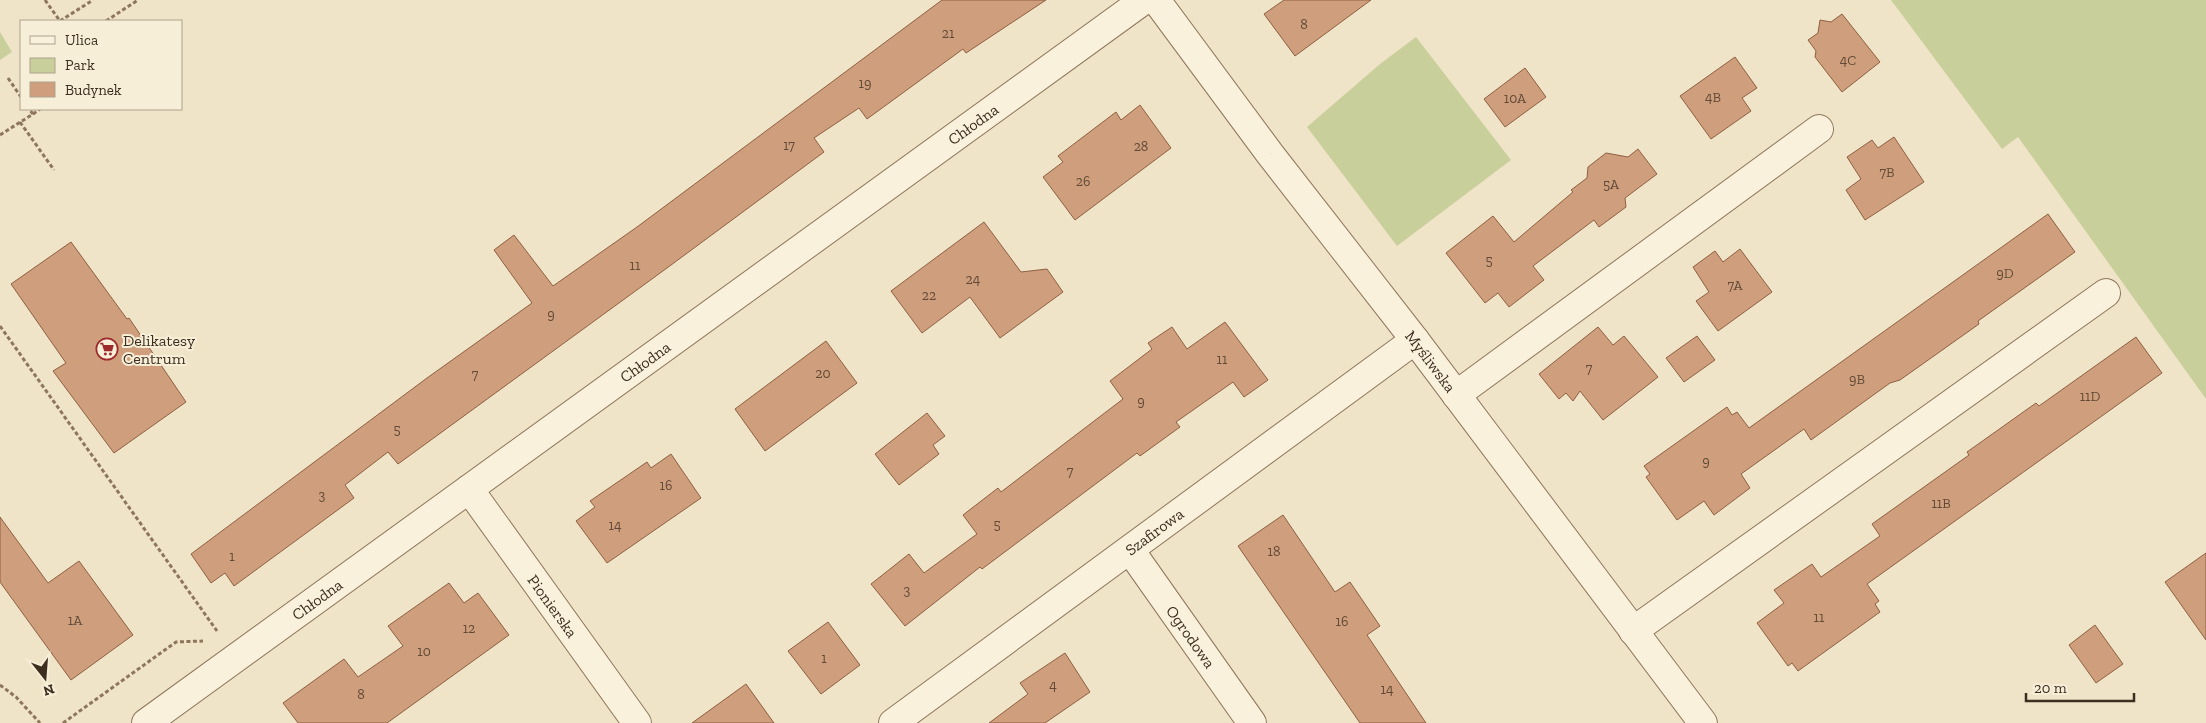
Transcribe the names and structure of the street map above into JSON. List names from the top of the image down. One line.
{"streets":{"street":["Chłodna","Myśliwska","Szafirowa","Pionierska","Ogrodowa"]},"crossings":[["Chłodna","Pionierska"],["Myśliwska","Szafirowa"],["Szafirowa","Ogrodowa"]],"places":{"supermarket":["Delikatesy Centrum"]},"house_numbers":["8","21","4C","19","4B","10A","17","28","7B","26","5A","5","11","9D","24","7A","22","9","11","7","20","7","9B","11D","9","5","9","7","16","3","11B","5","14","18","1","3","11","1A","16","12","10","1","4","14","8"],"legend":["Ulica","Park","Budynek"],"scale_bar":"20 m","north":"bottom"}
